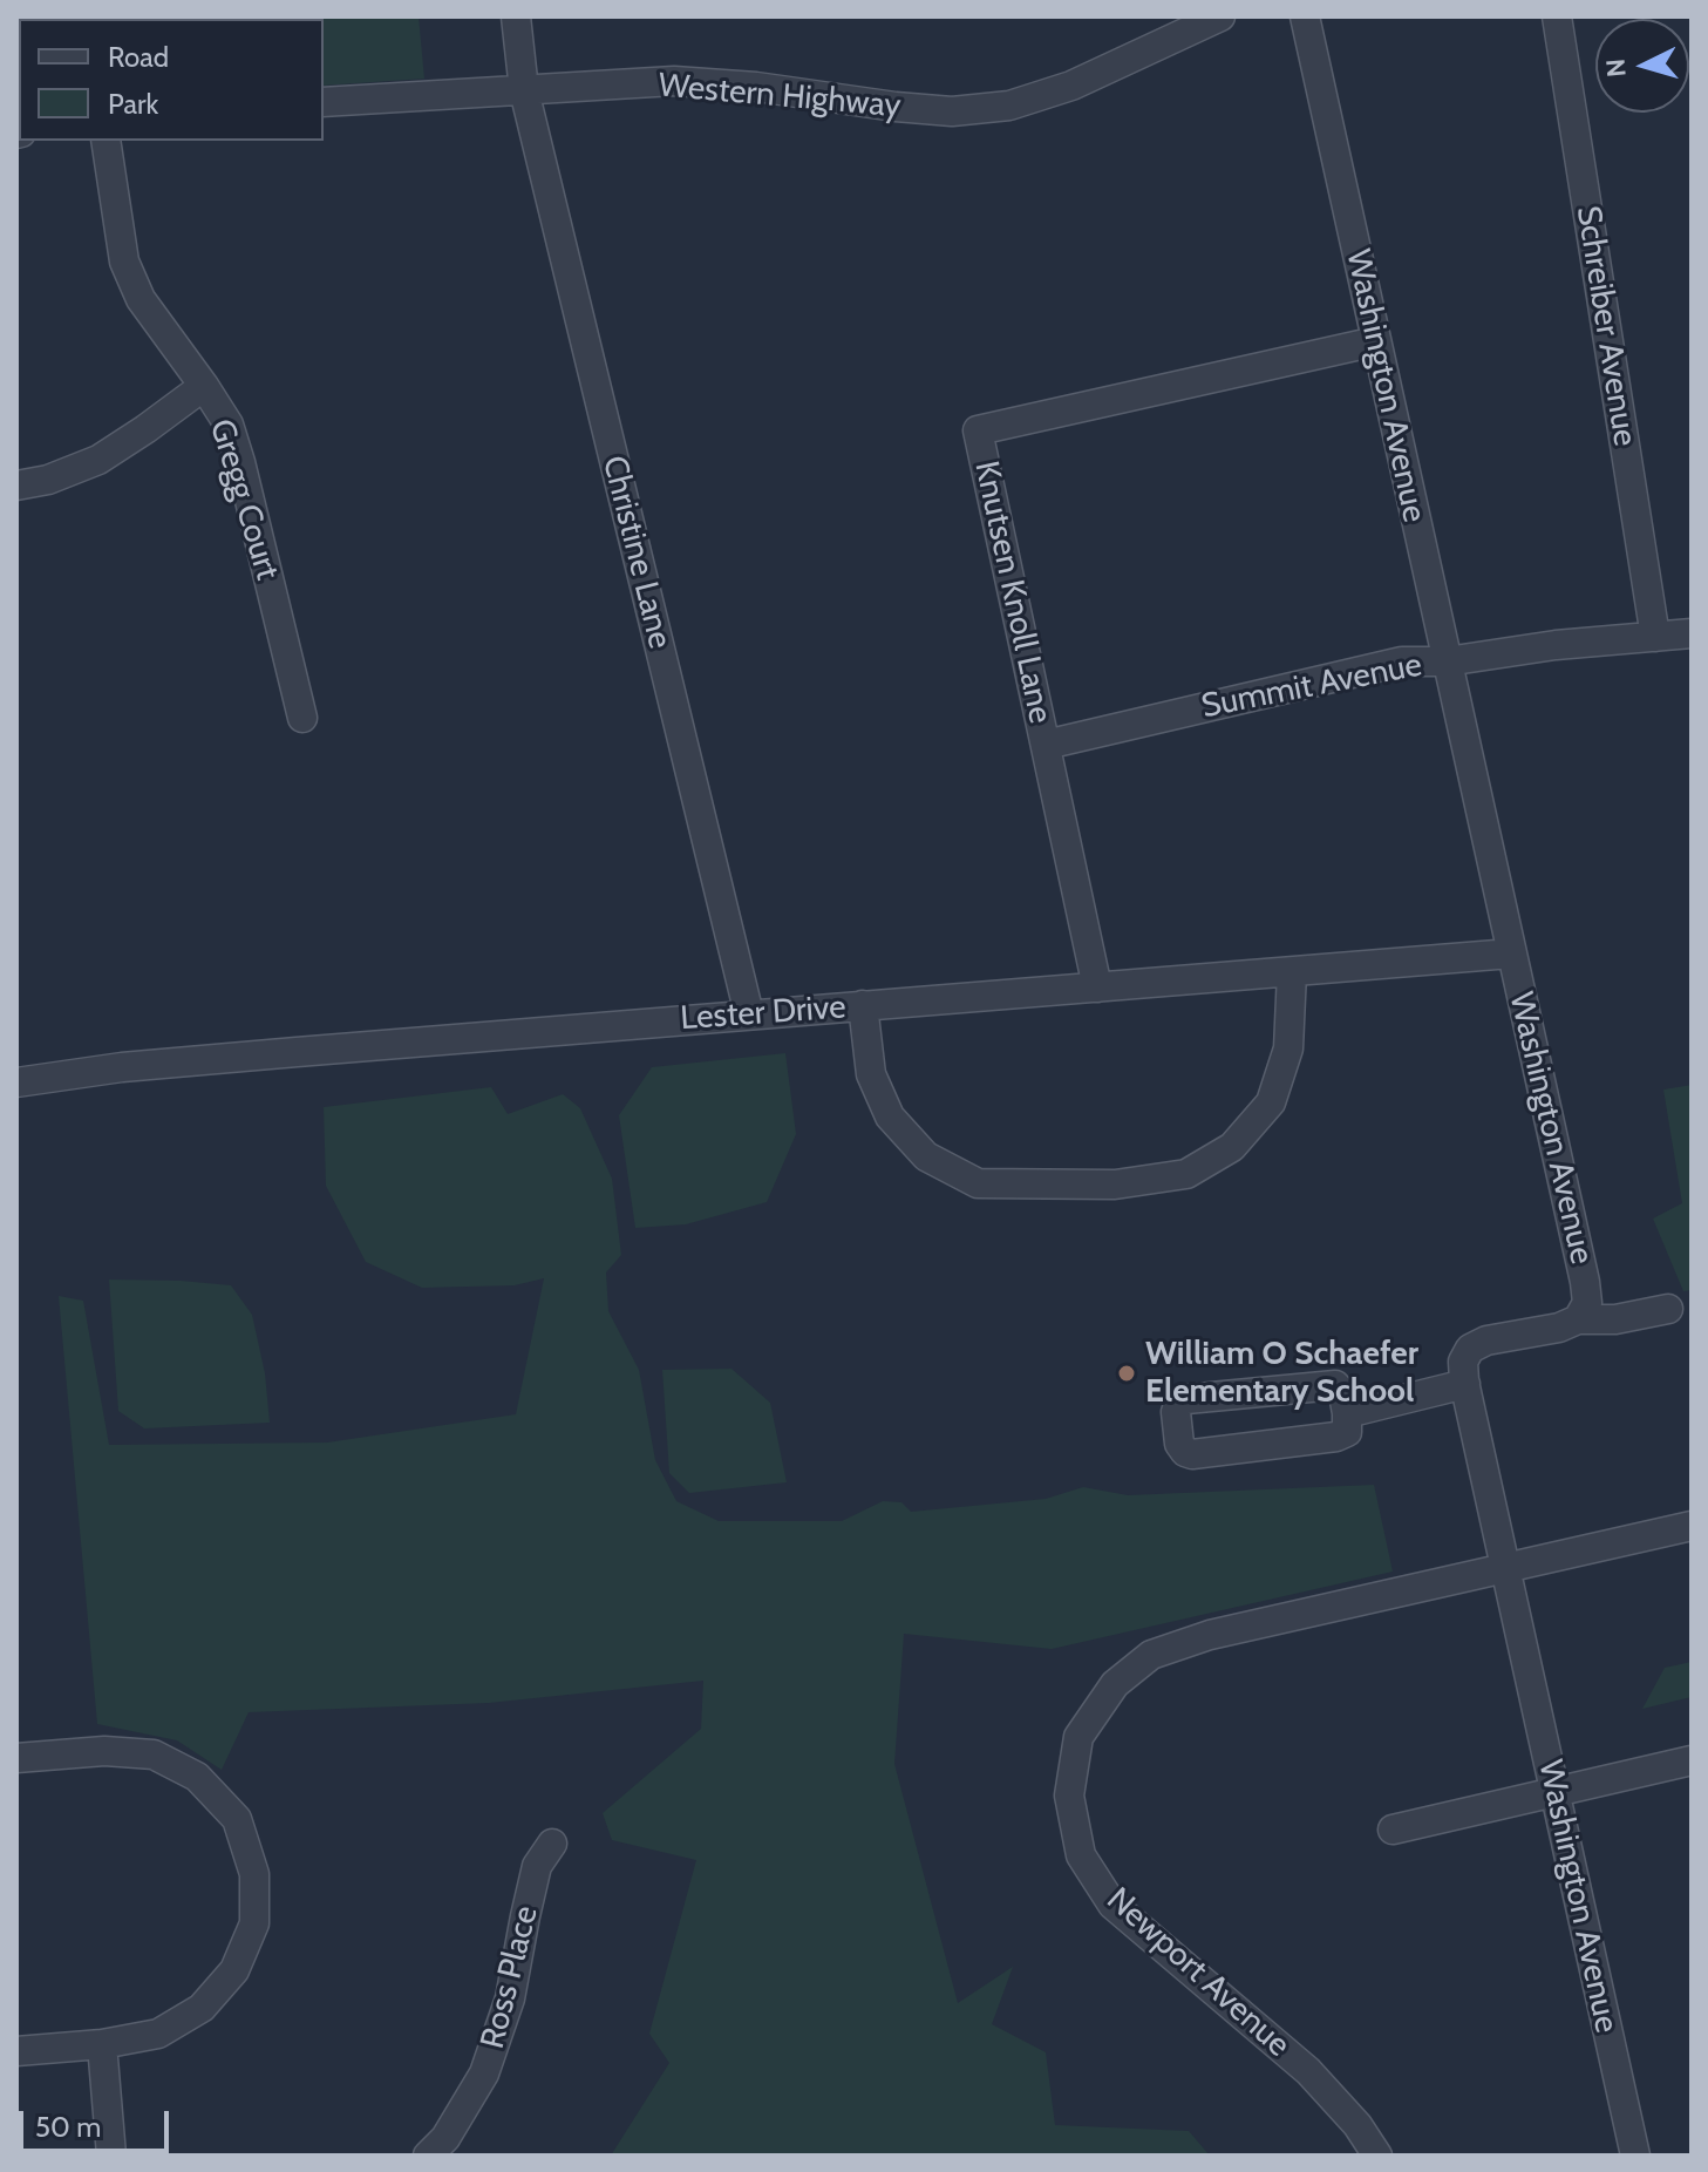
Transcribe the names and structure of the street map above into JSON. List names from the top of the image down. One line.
{"streets":{"street":["Western Highway","Schreiber Avenue","Washington Avenue","Gregg Court","Christine Lane","Knutsen Knoll Lane","Summit Avenue","Lester Drive","Newport Avenue","Ross Place"]},"crossings":[["Western Highway","Christine Lane"],["Schreiber Avenue","Summit Avenue"],["Washington Avenue","Knutsen Knoll Lane"],["Washington Avenue","Summit Avenue"],["Washington Avenue","Lester Drive"],["Washington Avenue","Newport Avenue"],["Christine Lane","Lester Drive"],["Knutsen Knoll Lane","Summit Avenue"],["Knutsen Knoll Lane","Lester Drive"]],"places":["William O Schaefer Elementary School"],"legend":["Road","Park"],"scale_bar":"50 m","north":"left"}
